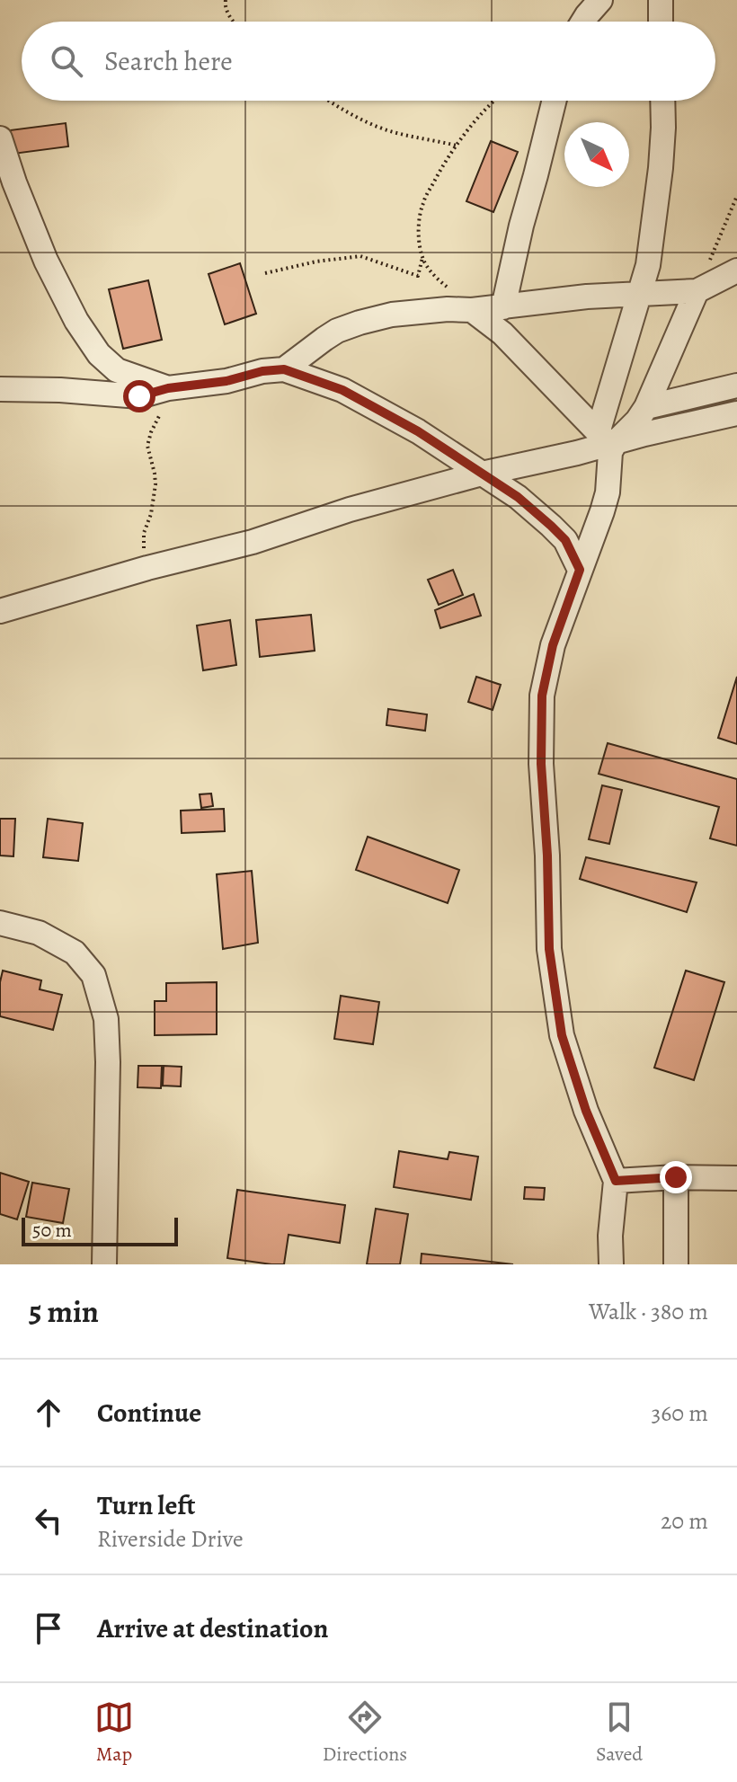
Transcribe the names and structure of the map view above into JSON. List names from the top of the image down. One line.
{"scale_bar":"50 m","north":"bottom right","page":{"search":"Search here","scale":"50 m","heading":["5 min","Walk · 380 m"],"list":[["Continue","360 m"],["Turn left","Riverside Drive","20 m"],"Arrive at destination"],"nav":["Map","Directions","Saved"]}}
